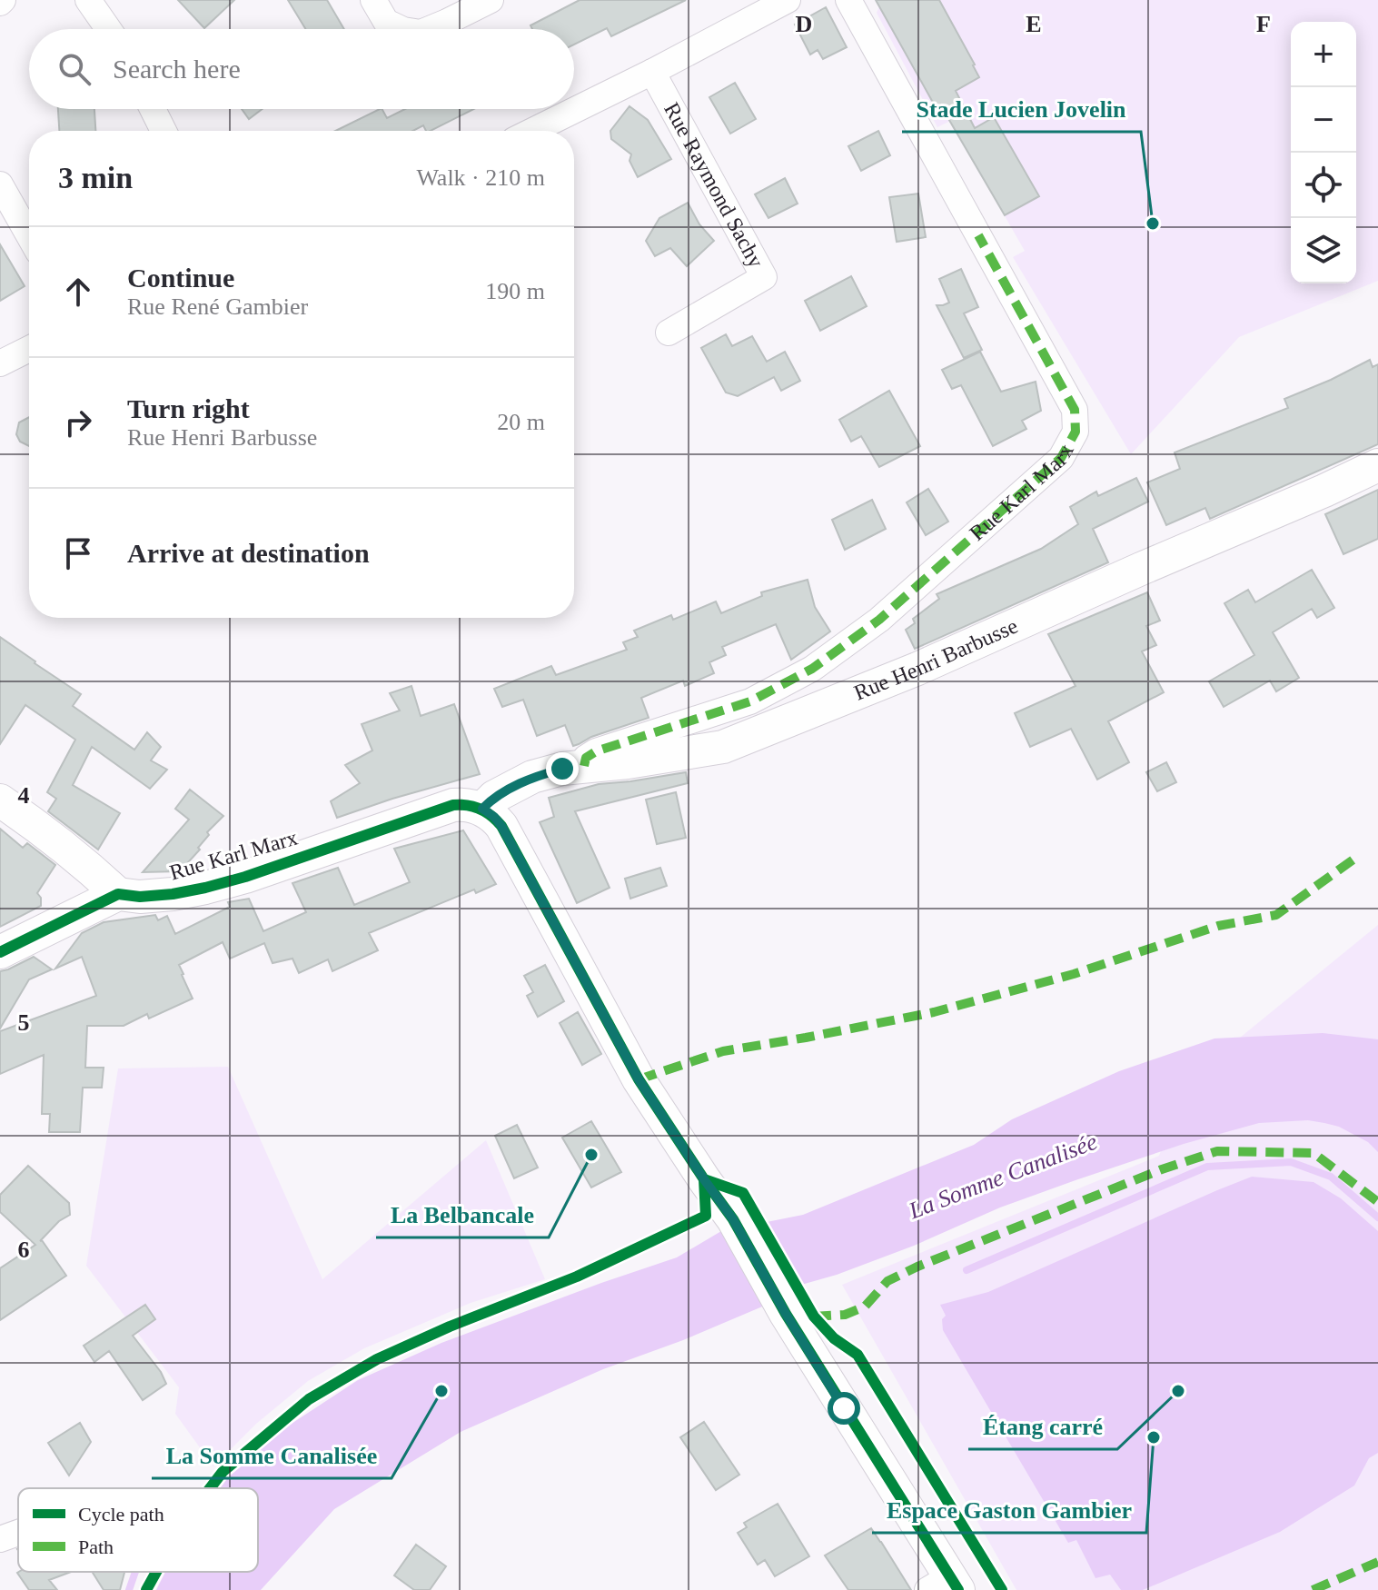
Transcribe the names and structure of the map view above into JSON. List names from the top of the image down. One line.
{"streets":{"street":["Rue Raymond Sachy","Rue Karl Marx","Rue Henri Barbusse"]},"crossings":[["Rue Karl Marx","Rue Henri Barbusse"]],"water":["La Somme Canalisée"],"places":["Stade Lucien Jovelin","La Belbancale","La Somme Canalisée","Étang carré","Espace Gaston Gambier"],"legend":["Cycle path","Path"],"page":{"map_buttons":["+","−"],"search":"Search here","heading":["3 min","Walk · 210 m"],"list":[["Continue","Rue René Gambier","190 m"],["Turn right","Rue Henri Barbusse","20 m"],"Arrive at destination"]},"grid":{"columns":["D","E","F"],"rows":["4","5","6"]}}
